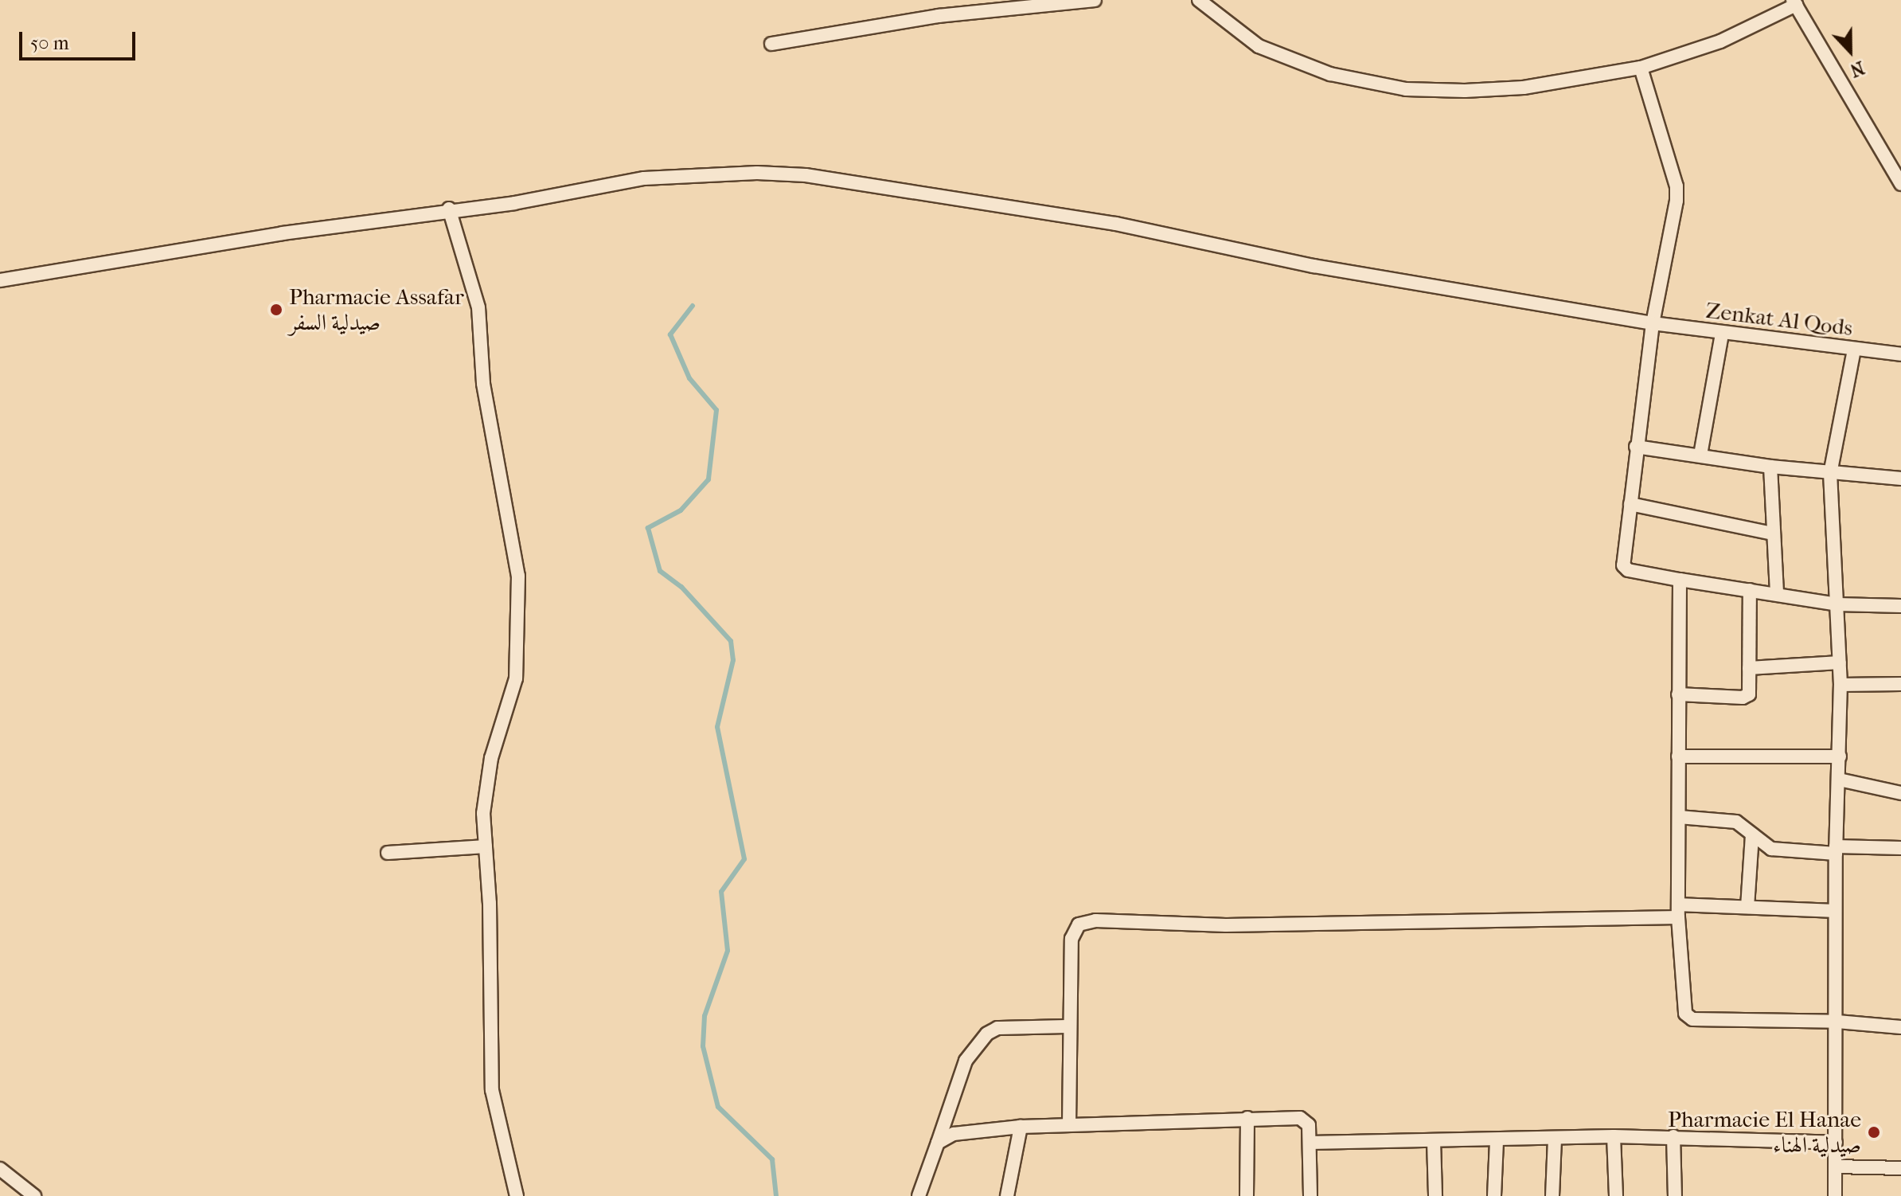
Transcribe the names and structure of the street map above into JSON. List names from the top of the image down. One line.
{"streets":{"street":["Zenkat Al Qods"]},"places":["Pharmacie Assafar صيدلية السفر","Pharmacie El Hanae صيدلية الهناء"],"scale_bar":"50 m","north":"bottom"}
